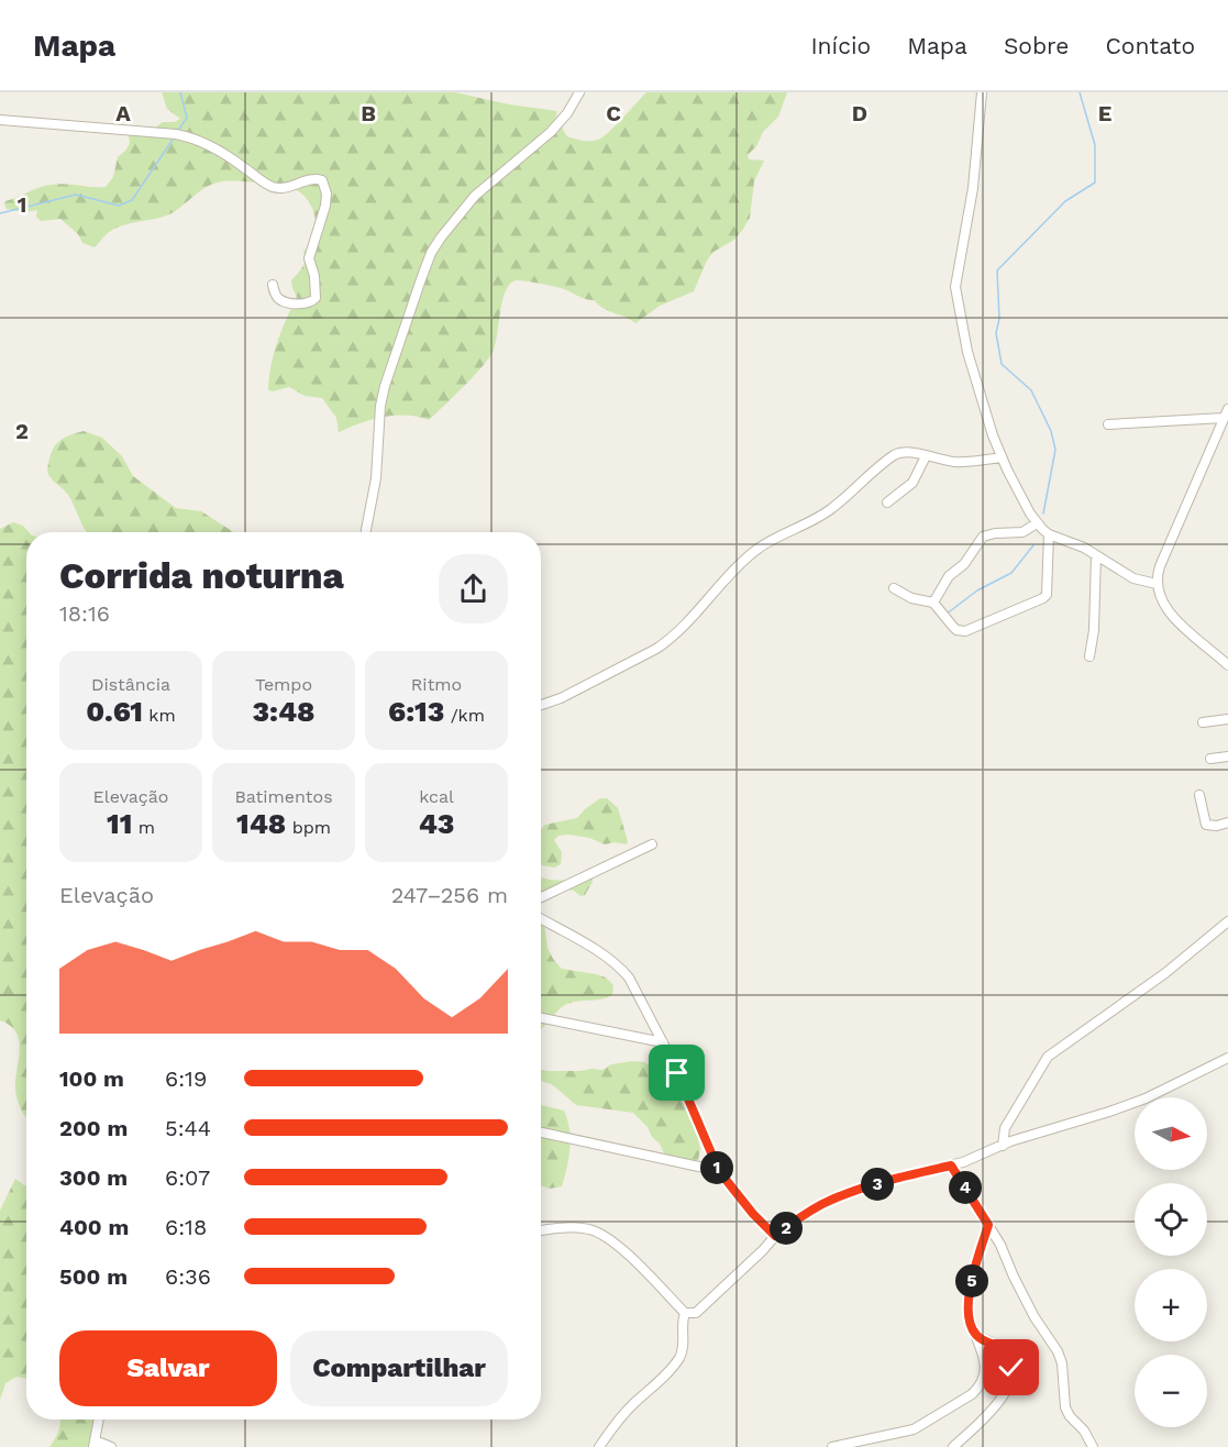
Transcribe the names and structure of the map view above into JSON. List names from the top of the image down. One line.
{"north":"right","page":{"header":"Mapa","nav":["Início","Mapa","Sobre","Contato"],"heading":["Corrida noturna","18:16"],"stats":[["Distância","0.61 km"],["Tempo","3:48"],["Ritmo","6:13 /km"],["Elevação","11 m"],["Batimentos","148 bpm"],["kcal","43"]],"chart":["Elevação","247–256 m"],"list":[{"name":"100 m","note":"6:19"},{"name":"200 m","note":"5:44"},{"name":"300 m","note":"6:07"},{"name":"400 m","note":"6:18"},{"name":"500 m","note":"6:36"}],"map_buttons":["+","−"],"pins":["1","3","4","2","5"],"buttons":["Salvar","Compartilhar"]},"grid":{"columns":["A","B","C","D","E"],"rows":["1","2"]}}
